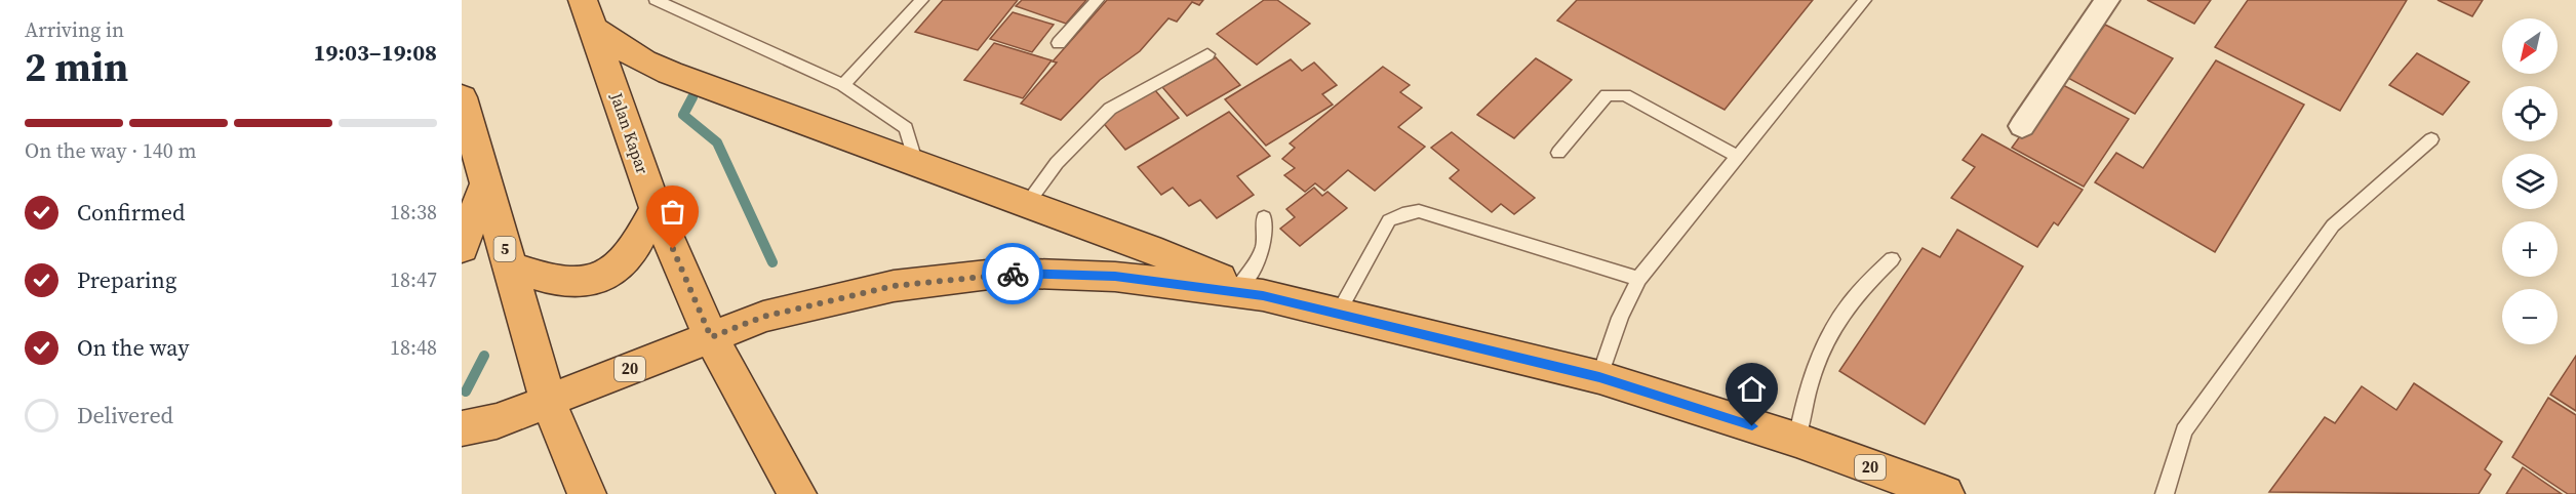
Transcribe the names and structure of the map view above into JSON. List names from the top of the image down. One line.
{"streets":{"highway":["Jalan Kapar","5","20"]},"crossings":[["Jalan Kapar","20"],["5","20"]],"north":"bottom left","page":{"heading":["2 min","Arriving in","19:03–19:08"],"map_buttons":["+","−"],"bar":"On the way · 140 m","list":[["Confirmed","18:38"],["Preparing","18:47"],["On the way","18:48"],"Delivered"]}}
